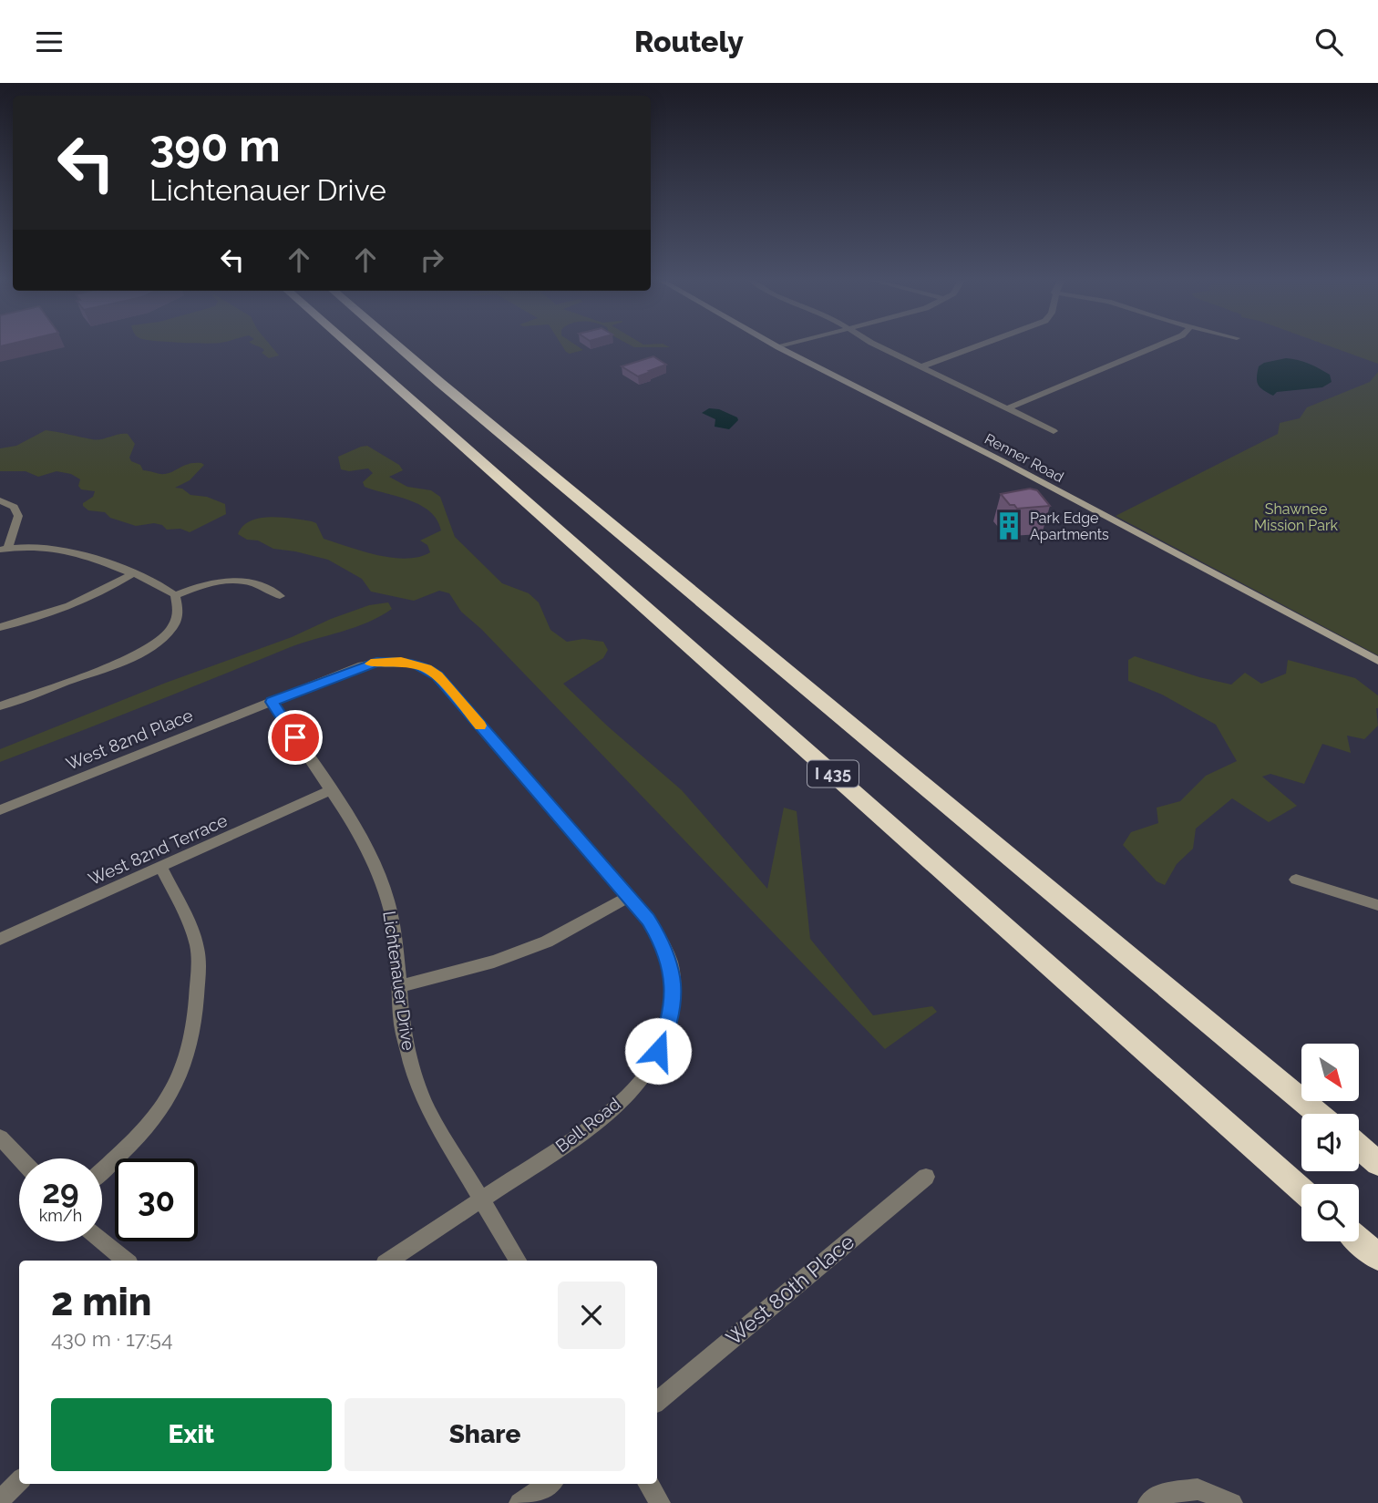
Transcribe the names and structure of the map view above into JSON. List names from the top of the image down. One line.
{"streets":{"highway":["I 435"],"main road":["Renner Road"],"street":["West 82nd Place","West 82nd Terrace","Lichtenauer Drive","Bell Road","West 80th Place"]},"crossings":[["West 82nd Place","Lichtenauer Drive"],["West 82nd Place","Bell Road"],["West 82nd Terrace","Lichtenauer Drive"],["Lichtenauer Drive","Bell Road"]],"parks":["Shawnee Mission Park"],"places":{"building":["Park Edge Apartments"]},"north":"bottom right","page":{"header":"Routely","turn":["390 m","Lichtenauer Drive"],"speed":"29 km/h","limit":"30","heading":["2 min","430 m · 17:54"],"buttons":["Exit","Share"]}}
